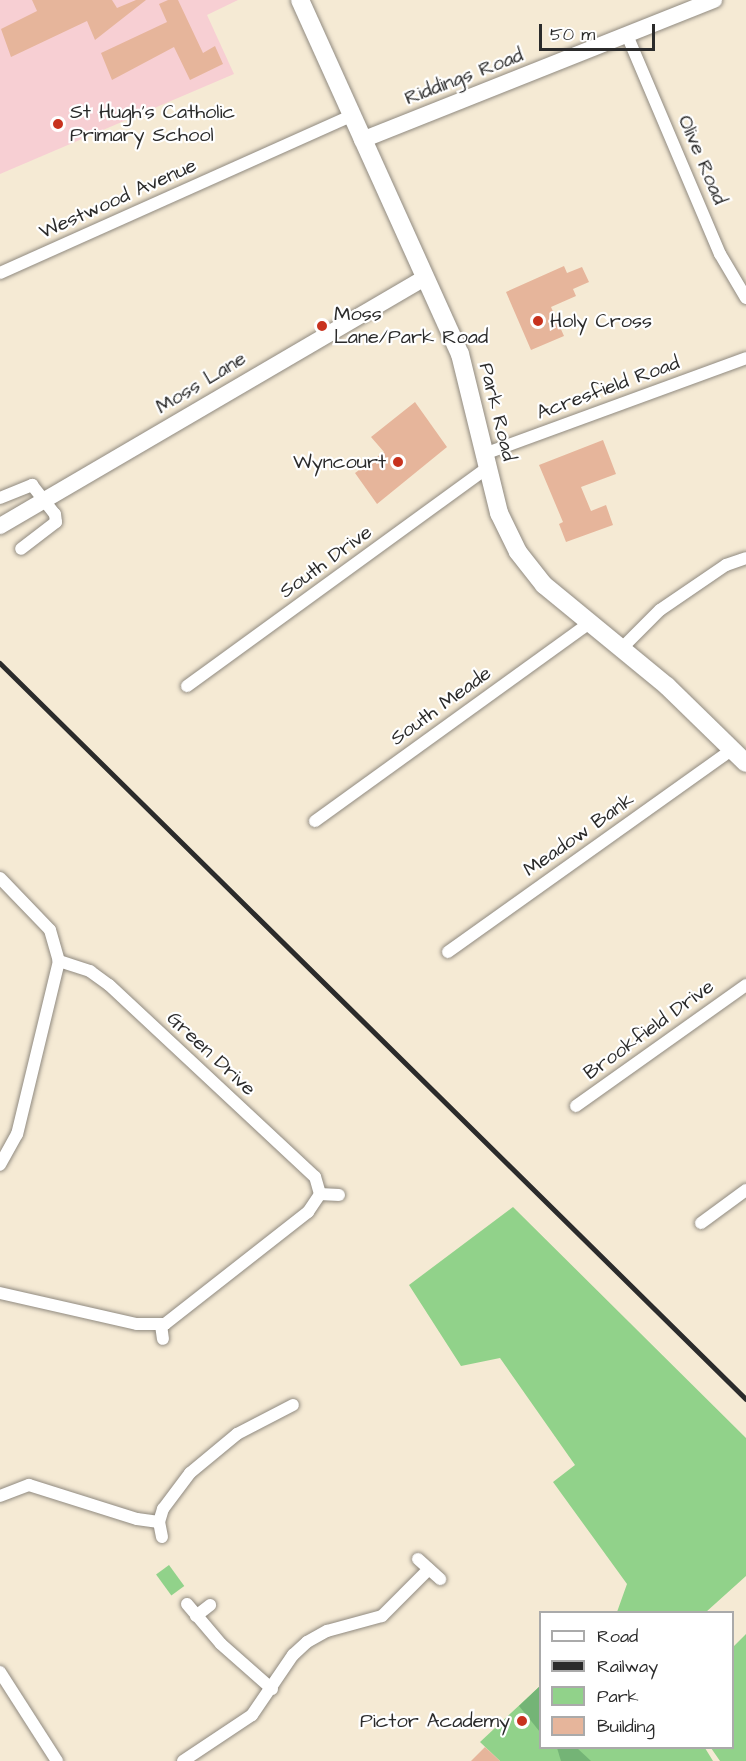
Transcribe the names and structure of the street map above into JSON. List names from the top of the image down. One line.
{"streets":{"main road":["Park Road"],"street":["Riddings Road","Olive Road","Westwood Avenue","Moss Lane","Acresfield Road","South Drive","South Meade","Meadow Bank","Brookfield Drive","Green Drive"]},"crossings":[["Riddings Road","Olive Road"],["Riddings Road","Park Road"],["Westwood Avenue","Park Road"],["Moss Lane","Park Road"],["Acresfield Road","Park Road"],["Acresfield Road","South Drive"],["Park Road","South Drive"],["Park Road","South Meade"],["Park Road","Meadow Bank"]],"places":["St Hugh's Catholic Primary School","Holy Cross","Moss Lane/Park Road","Wyncourt","Pictor Academy"],"legend":["Road","Railway","Park","Building"],"scale_bar":"50 m"}
